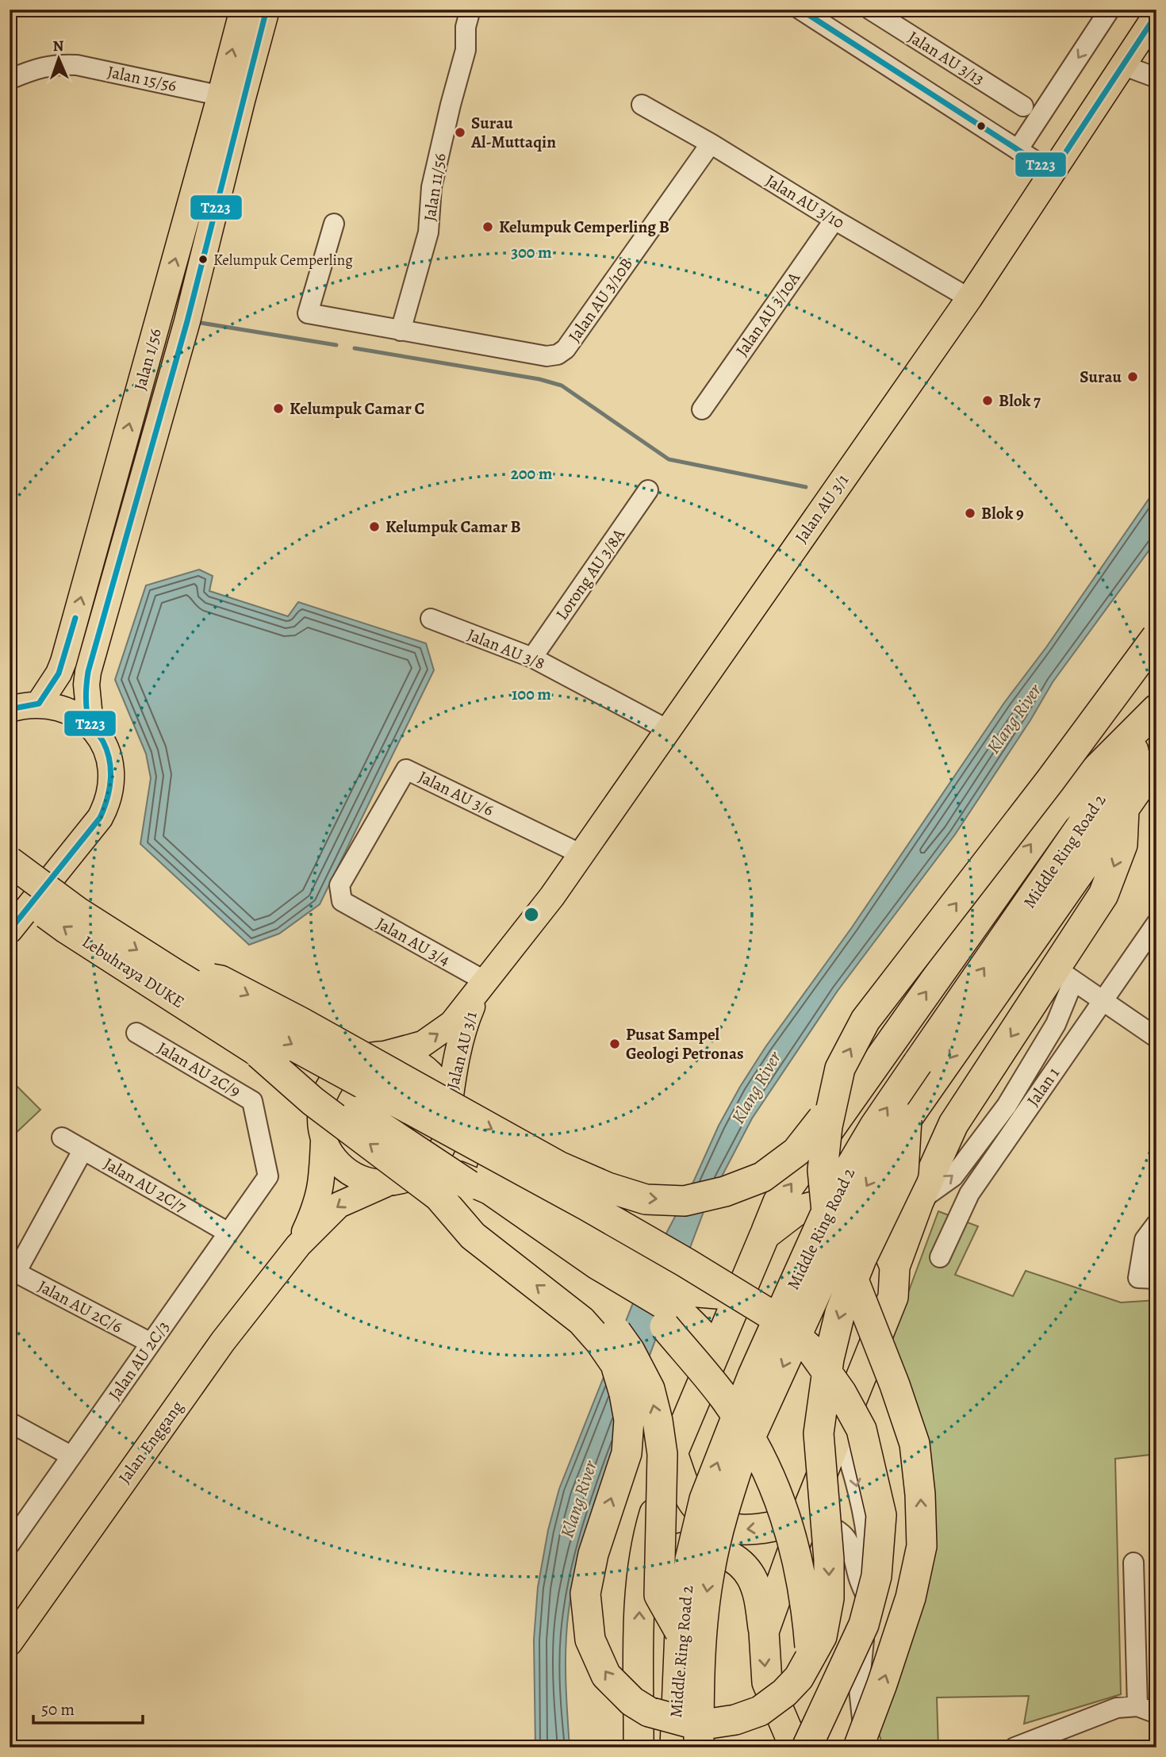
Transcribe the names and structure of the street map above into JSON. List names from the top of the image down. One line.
{"streets":{"highway":["Middle Ring Road 2","Lebuhraya DUKE"],"main road":["Jalan 1/56","Jalan AU 3/1","Jalan Enggang"],"street":["Jalan AU 3/13","Jalan 15/56","Jalan 11/56","Jalan AU 3/10","Jalan AU 3/10B","Jalan AU 3/10A","Lorong AU 3/8A","Jalan AU 3/8","Jalan AU 3/6","Jalan AU 3/4","Jalan AU 2C/9","Jalan 1","Jalan AU 2C/7","Jalan AU 2C/6","Jalan AU 2C/3"]},"crossings":[["Jalan 15/56","Jalan 1/56"],["Jalan 11/56","Jalan AU 3/10B"],["Jalan AU 3/10","Jalan AU 3/10B"],["Jalan AU 3/10","Jalan AU 3/10A"],["Jalan AU 3/10","Jalan AU 3/1"],["Jalan AU 3/1","Jalan AU 3/8"],["Jalan AU 3/1","Jalan AU 3/6"],["Jalan AU 3/1","Jalan AU 3/4"],["Jalan AU 3/1","Jalan Enggang"],["Lorong AU 3/8A","Jalan AU 3/8"],["Jalan AU 3/6","Jalan AU 3/4"],["Jalan AU 2C/9","Jalan AU 2C/3"],["Jalan AU 2C/7","Jalan AU 2C/3"],["Jalan AU 2C/6","Jalan AU 2C/3"]],"water":["Klang River"],"places":["Surau Al-Muttaqin","Kelumpuk Cemperling B","Kelumpuk Cemperling","Surau","Blok 7","Kelumpuk Camar C","Blok 9","Kelumpuk Camar B","Pusat Sampel Geologi Petronas"],"lines":["transit line T223"],"scale_bar":"50 m","north":"top","rings":["300 m","200 m","100 m"]}
